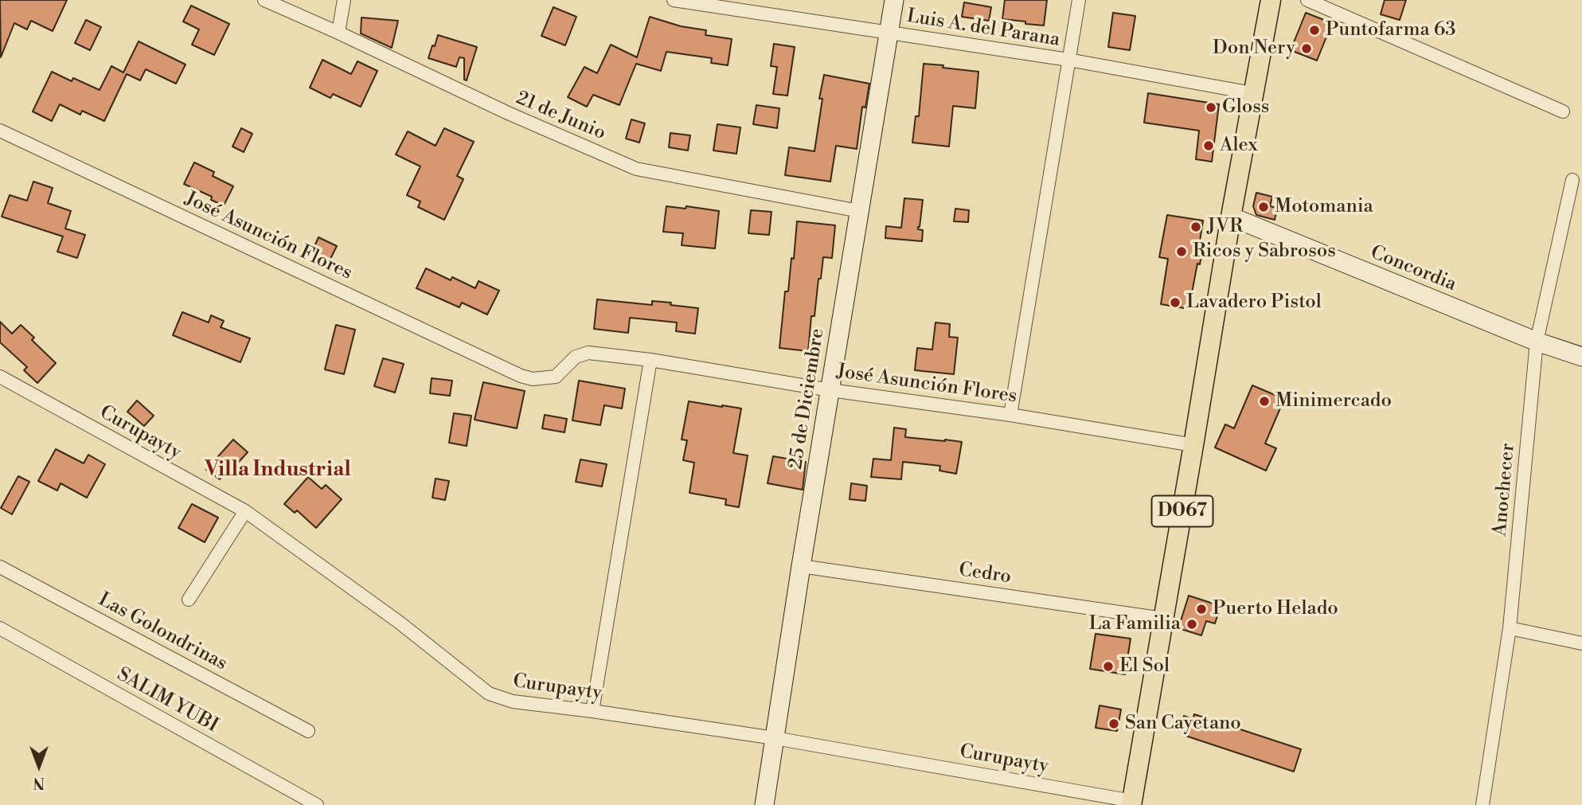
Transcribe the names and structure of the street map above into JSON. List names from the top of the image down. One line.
{"streets":{"main road":["D067"],"street":["Luis A. del Parana","21 de Junio","José Asunción Flores","Concordia","25 de Diciembre","Curupayty","Anochecer","Cedro","Las Golondrinas","SALIM YUBI"]},"crossings":[["Luis A. del Parana","25 de Diciembre"],["Luis A. del Parana","D067"],["21 de Junio","25 de Diciembre"],["José Asunción Flores","25 de Diciembre"],["José Asunción Flores","D067"],["Concordia","Anochecer"],["Concordia","D067"],["25 de Diciembre","Curupayty"],["25 de Diciembre","Cedro"],["Curupayty","D067"],["D067","Cedro"]],"districts":["Villa Industrial"],"places":["Puntofarma 63","Don Nery","Gloss","Alex","Motomania","JVR","Ricos y Sabrosos","Lavadero Pistol","Minimercado","Puerto Helado","La Familia","El Sol","San Cayetano"],"north":"bottom"}
